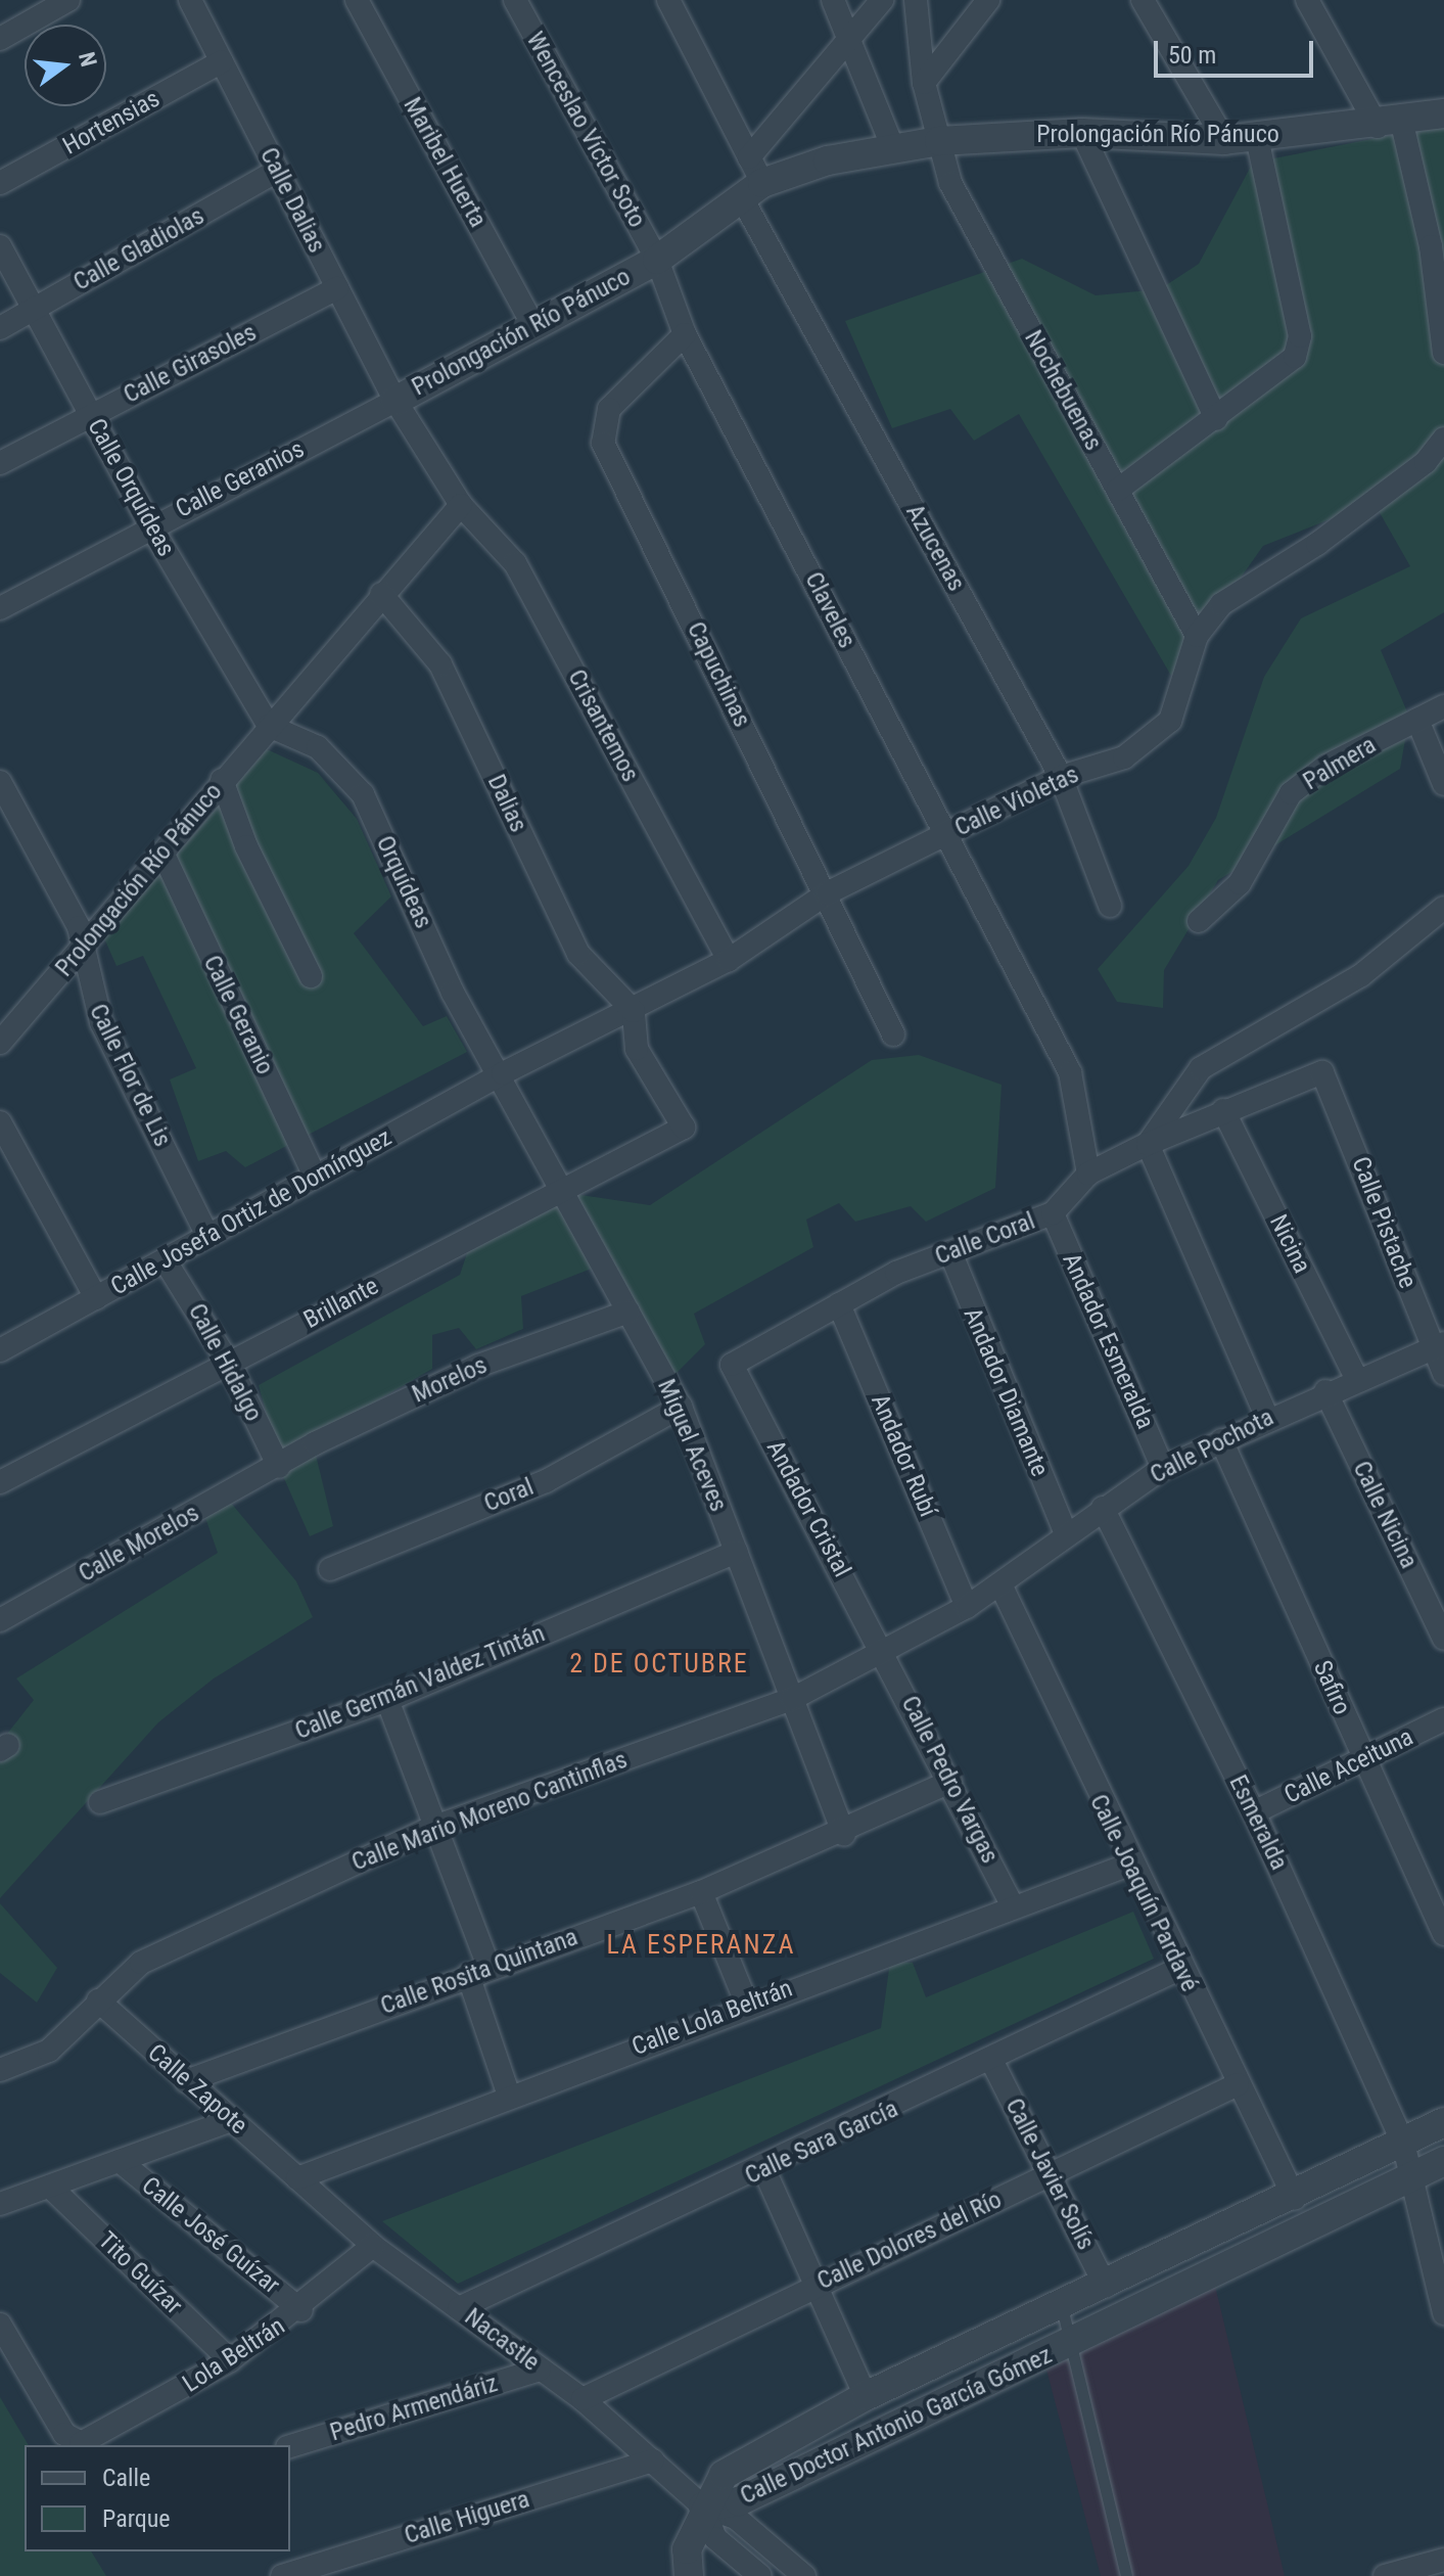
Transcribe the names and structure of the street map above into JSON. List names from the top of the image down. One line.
{"streets":{"street":["Hortensias","Wenceslao Víctor Soto","Prolongación Río Pánuco","Maribel Huerta","Calle Dalias","Calle Gladiolas","Calle Girasoles","Nochebuenas","Calle Geranios","Calle Orquídeas","Azucenas","Claveles","Capuchinas","Crisantemos","Palmera","Calle Violetas","Dalias","Orquídeas","Calle Geranio","Calle Flor de Lis","Calle Josefa Ortiz de Domínguez","Calle Pistache","Calle Coral","Nicina","Brillante","Andador Esmeralda","Calle Hidalgo","Morelos","Andador Diamante","Miguel Aceves","Calle Pochota","Andador Rubí","Coral","Andador Cristal","Calle Nicina","Calle Morelos","Calle Germán Valdez Tintán","Safiro","Calle Aceituna","Calle Pedro Vargas","Calle Mario Moreno Cantinflas","Esmeralda","Calle Joaquín Pardavé","Calle Rosita Quintana","Calle Lola Beltrán","Calle Zapote","Calle Sara García","Calle Javier Solís","Calle José Guízar","Calle Dolores del Río","Tito Guízar","Nacastle","Lola Beltrán","Pedro Armendáriz","Calle Doctor Antonio García Gómez","Calle Higuera"]},"crossings":[["Hortensias","Calle Dalias"],["Wenceslao Víctor Soto","Prolongación Río Pánuco"],["Wenceslao Víctor Soto","Claveles"],["Prolongación Río Pánuco","Maribel Huerta"],["Prolongación Río Pánuco","Calle Dalias"],["Prolongación Río Pánuco","Nochebuenas"],["Prolongación Río Pánuco","Calle Geranios"],["Prolongación Río Pánuco","Calle Orquídeas"],["Prolongación Río Pánuco","Azucenas"],["Prolongación Río Pánuco","Claveles"],["Prolongación Río Pánuco","Crisantemos"],["Prolongación Río Pánuco","Dalias"],["Prolongación Río Pánuco","Orquídeas"],["Prolongación Río Pánuco","Calle Geranio"],["Prolongación Río Pánuco","Calle Flor de Lis"],["Calle Dalias","Calle Gladiolas"],["Calle Dalias","Calle Girasoles"],["Calle Dalias","Calle Geranios"],["Calle Gladiolas","Calle Orquídeas"],["Calle Girasoles","Calle Orquídeas"],["Nochebuenas","Calle Violetas"],["Calle Geranios","Calle Orquídeas"],["Calle Orquídeas","Orquídeas"],["Azucenas","Calle Violetas"],["Claveles","Capuchinas"],["Claveles","Calle Violetas"],["Claveles","Calle Coral"],["Capuchinas","Calle Violetas"],["Crisantemos","Calle Violetas"],["Calle Violetas","Dalias"],["Calle Violetas","Orquídeas"],["Calle Violetas","Calle Josefa Ortiz de Domínguez"],["Calle Violetas","Brillante"],["Calle Violetas","Miguel Aceves"],["Dalias","Brillante"],["Orquídeas","Calle Josefa Ortiz de Domínguez"],["Orquídeas","Miguel Aceves"],["Calle Geranio","Calle Josefa Ortiz de Domínguez"],["Calle Flor de Lis","Calle Josefa Ortiz de Domínguez"],["Calle Josefa Ortiz de Domínguez","Calle Hidalgo"],["Calle Josefa Ortiz de Domínguez","Miguel Aceves"],["Calle Pistache","Calle Coral"],["Calle Pistache","Calle Pochota"],["Calle Coral","Nicina"],["Calle Coral","Andador Esmeralda"],["Calle Coral","Andador Diamante"],["Calle Coral","Andador Rubí"],["Calle Coral","Andador Cristal"],["Nicina","Calle Pochota"],["Brillante","Calle Hidalgo"],["Brillante","Miguel Aceves"],["Andador Esmeralda","Calle Pochota"],["Calle Hidalgo","Morelos"],["Calle Hidalgo","Calle Morelos"],["Morelos","Miguel Aceves"],["Morelos","Calle Morelos"],["Andador Diamante","Calle Pochota"],["Miguel Aceves","Coral"],["Miguel Aceves","Calle Germán Valdez Tintán"],["Miguel Aceves","Calle Mario Moreno Cantinflas"],["Miguel Aceves","Calle Rosita Quintana"],["Calle Pochota","Calle Nicina"],["Calle Pochota","Safiro"],["Calle Pochota","Calle Mario Moreno Cantinflas"],["Calle Pochota","Esmeralda"],["Calle Pochota","Calle Joaquín Pardavé"],["Andador Rubí","Calle Mario Moreno Cantinflas"],["Andador Cristal","Calle Pedro Vargas"],["Andador Cristal","Calle Mario Moreno Cantinflas"],["Safiro","Calle Aceituna"],["Calle Aceituna","Esmeralda"],["Calle Pedro Vargas","Calle Mario Moreno Cantinflas"],["Calle Pedro Vargas","Calle Rosita Quintana"],["Calle Pedro Vargas","Calle Lola Beltrán"],["Calle Mario Moreno Cantinflas","Calle Joaquín Pardavé"],["Calle Mario Moreno Cantinflas","Calle Zapote"],["Esmeralda","Calle Doctor Antonio García Gómez"],["Calle Joaquín Pardavé","Calle Lola Beltrán"],["Calle Joaquín Pardavé","Calle Sara García"],["Calle Joaquín Pardavé","Calle Dolores del Río"],["Calle Joaquín Pardavé","Calle Doctor Antonio García Gómez"],["Calle Rosita Quintana","Calle Zapote"],["Calle Lola Beltrán","Calle Zapote"],["Calle Lola Beltrán","Nacastle"],["Calle Zapote","Nacastle"],["Calle Sara García","Calle Javier Solís"],["Calle Sara García","Nacastle"],["Calle Javier Solís","Calle Dolores del Río"],["Calle Javier Solís","Calle Doctor Antonio García Gómez"],["Calle José Guízar","Lola Beltrán"],["Calle Dolores del Río","Nacastle"],["Tito Guízar","Lola Beltrán"],["Nacastle","Lola Beltrán"],["Nacastle","Pedro Armendáriz"],["Nacastle","Calle Doctor Antonio García Gómez"],["Nacastle","Calle Higuera"]],"districts":["2 DE OCTUBRE","LA ESPERANZA"],"legend":["Calle","Parque"],"scale_bar":"50 m","north":"right"}
